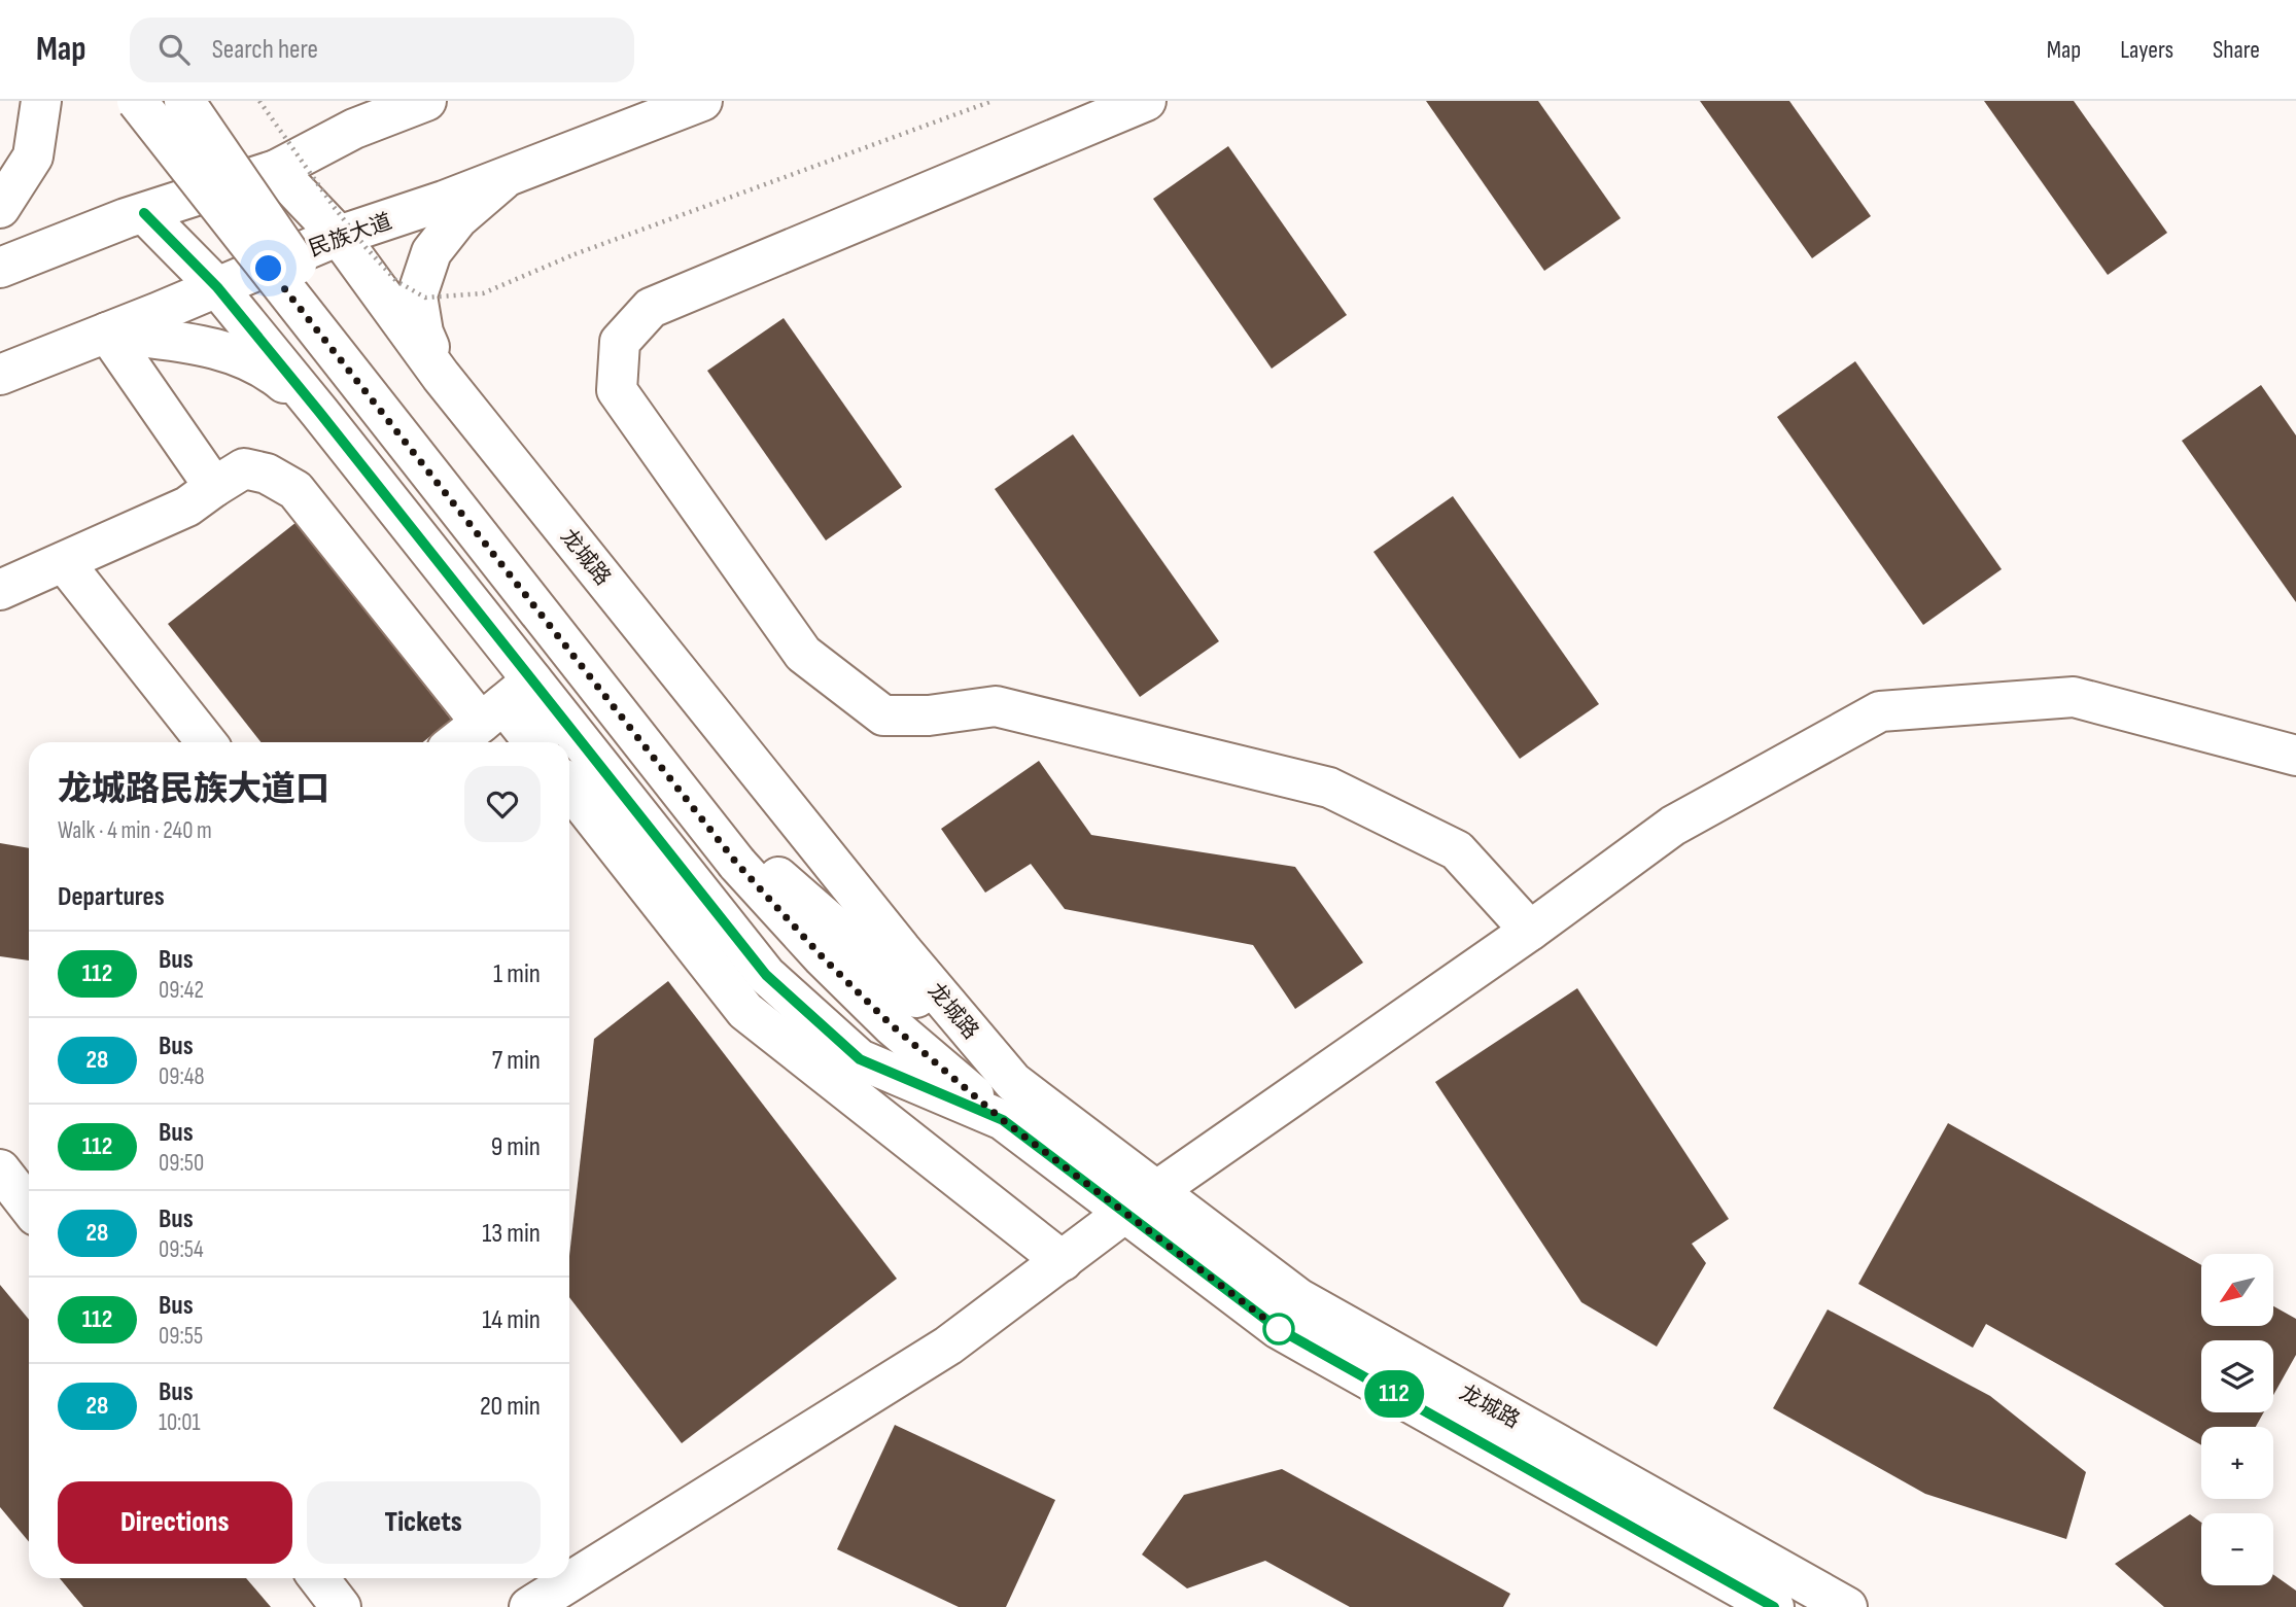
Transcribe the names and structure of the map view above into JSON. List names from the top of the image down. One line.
{"streets":{"street":["民族大道","龙城路"]},"crossings":[["民族大道","龙城路"]],"lines":["bus line 112"],"north":"bottom left","page":{"header":"Map","search":"Search here","nav":["Map","Layers","Share"],"on_map":"112","heading":[["龙城路民族大道口","Walk · 4 min · 240 m"],"Departures"],"list":[{"mark":"112","name":"Bus","note":"09:42","value":"1 min"},{"mark":"28","name":"Bus","note":"09:48","value":"7 min"},{"mark":"112","name":"Bus","note":"09:50","value":"9 min"},{"mark":"28","name":"Bus","note":"09:54","value":"13 min"},{"mark":"112","name":"Bus","note":"09:55","value":"14 min"},{"mark":"28","name":"Bus","note":"10:01","value":"20 min"}],"map_buttons":["+","−"],"buttons":["Directions","Tickets"]}}
